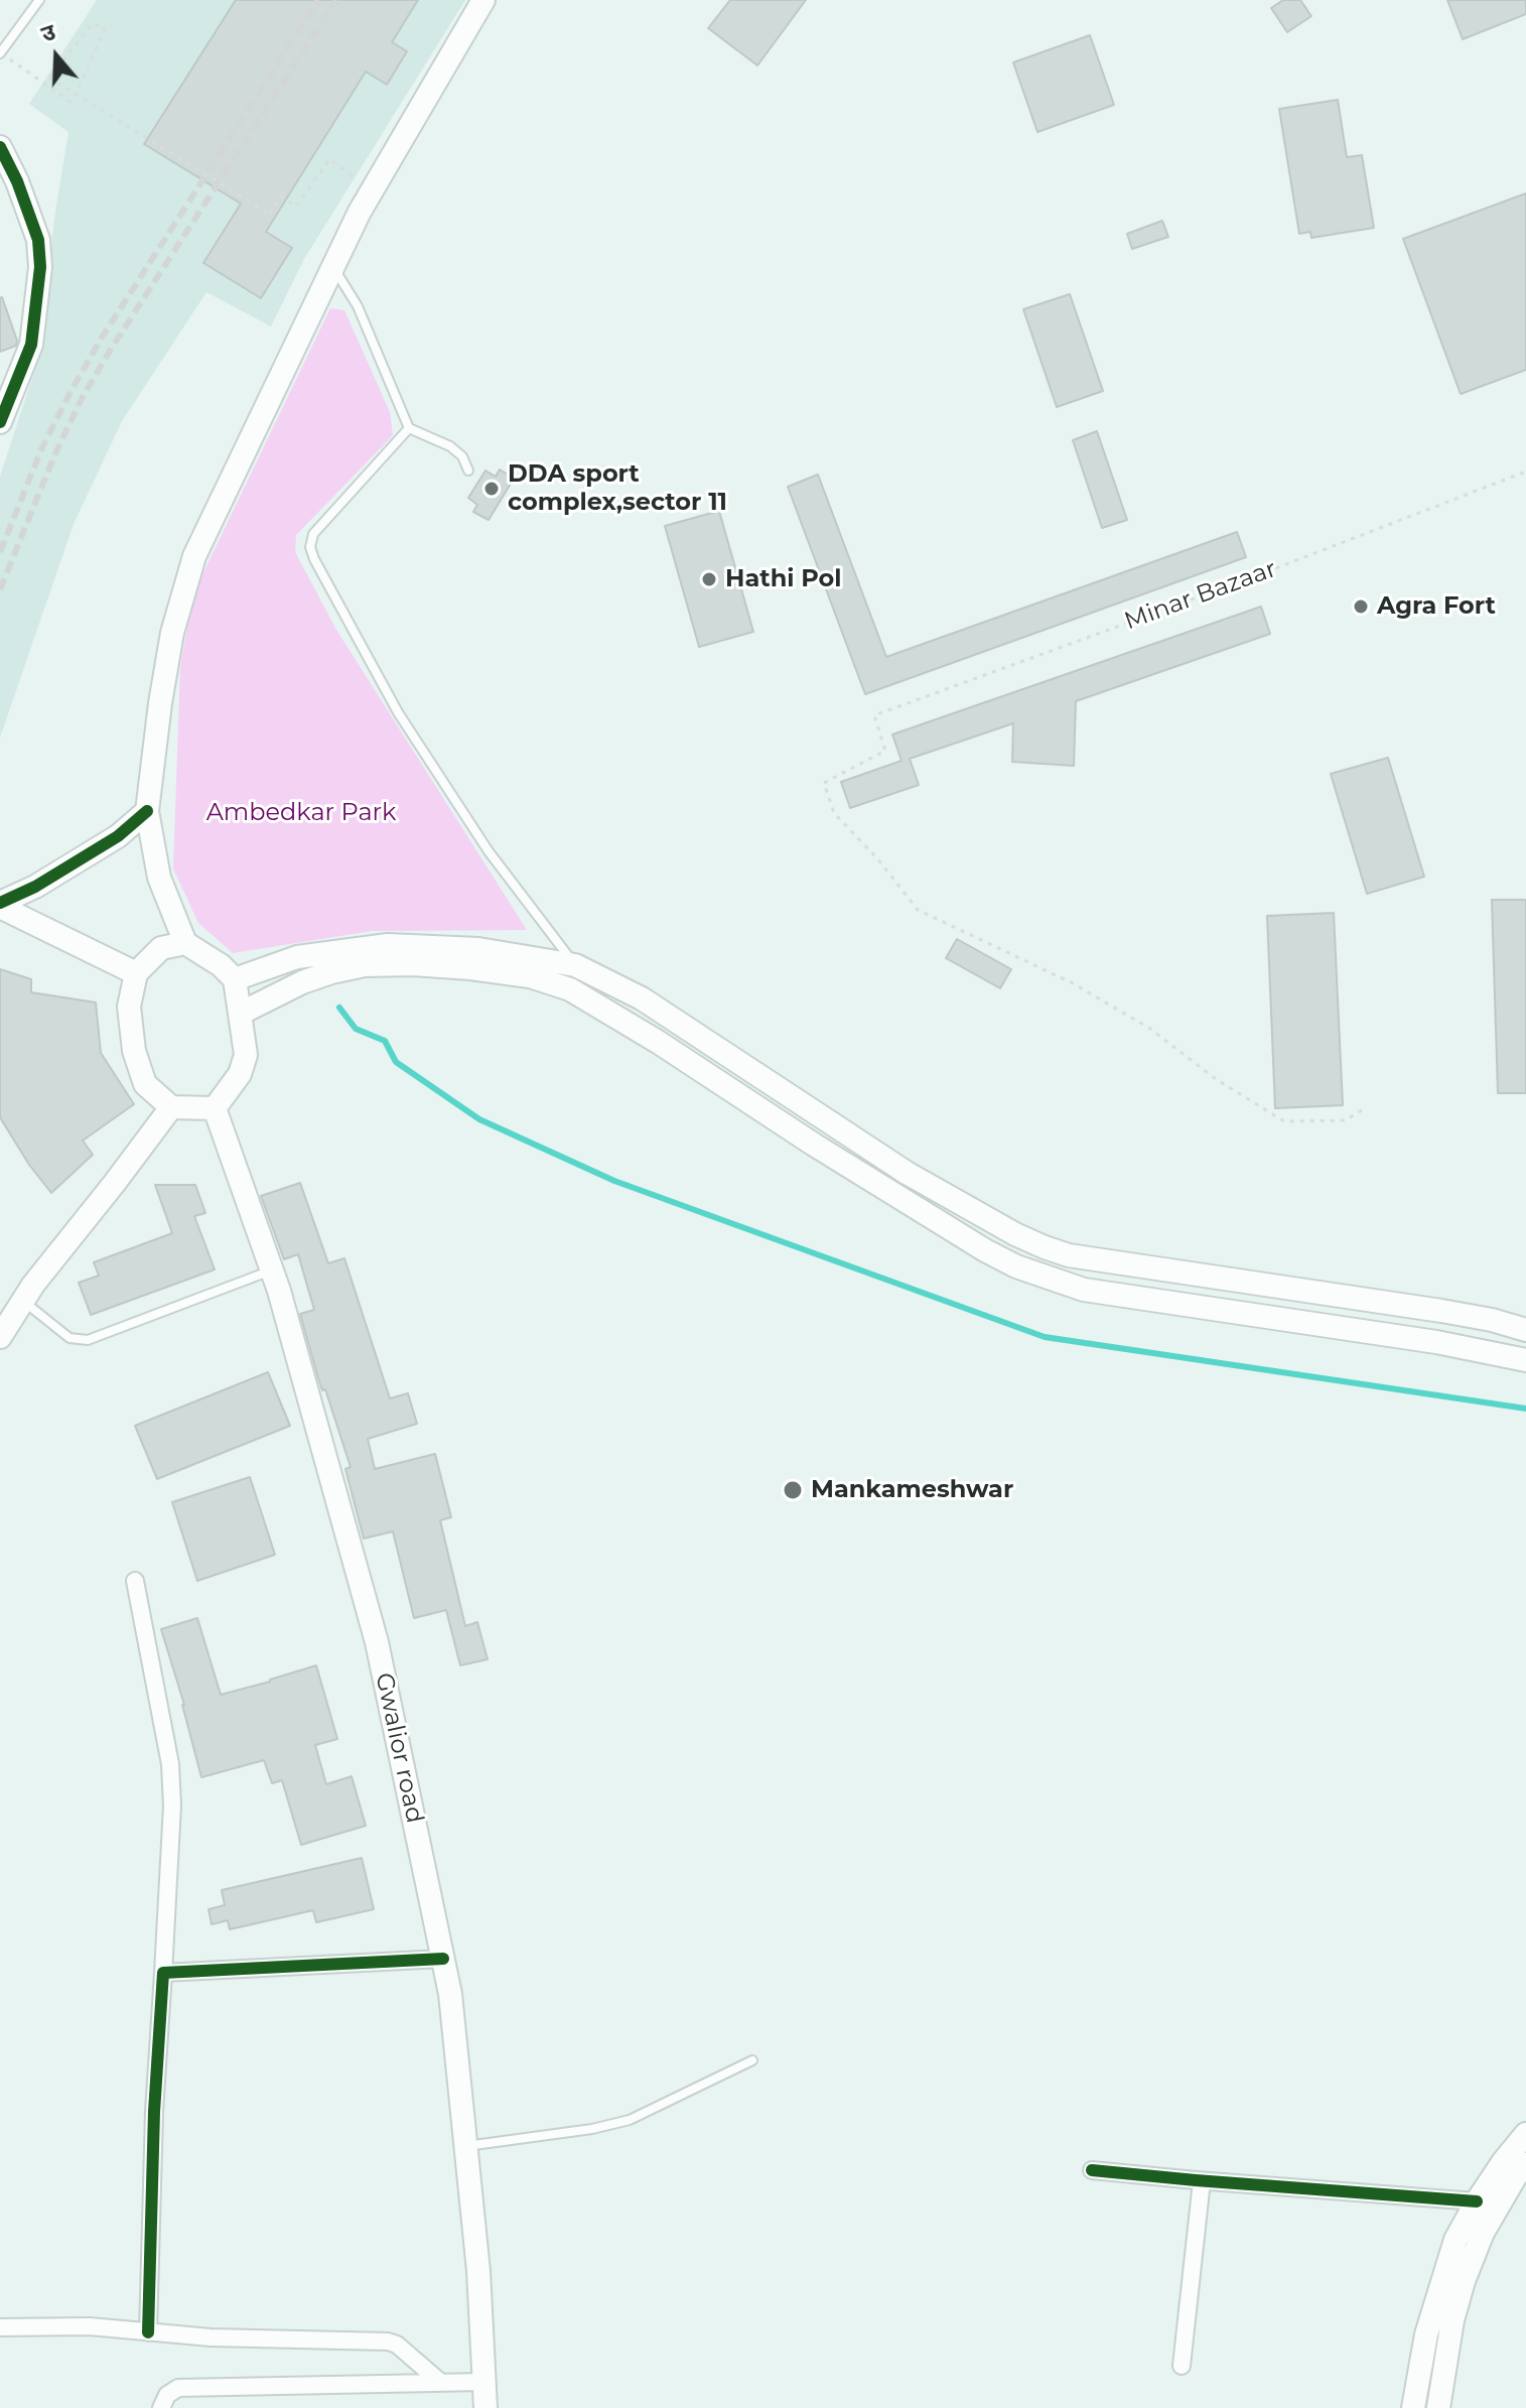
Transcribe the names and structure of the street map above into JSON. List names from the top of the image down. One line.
{"streets":{"main road":["Gwalior road"],"path":["Minar Bazaar"]},"parks":["Ambedkar Park"],"places":["DDA sport complex,sector 11","Hathi Pol","Agra Fort","Mankameshwar"],"north":"top"}
